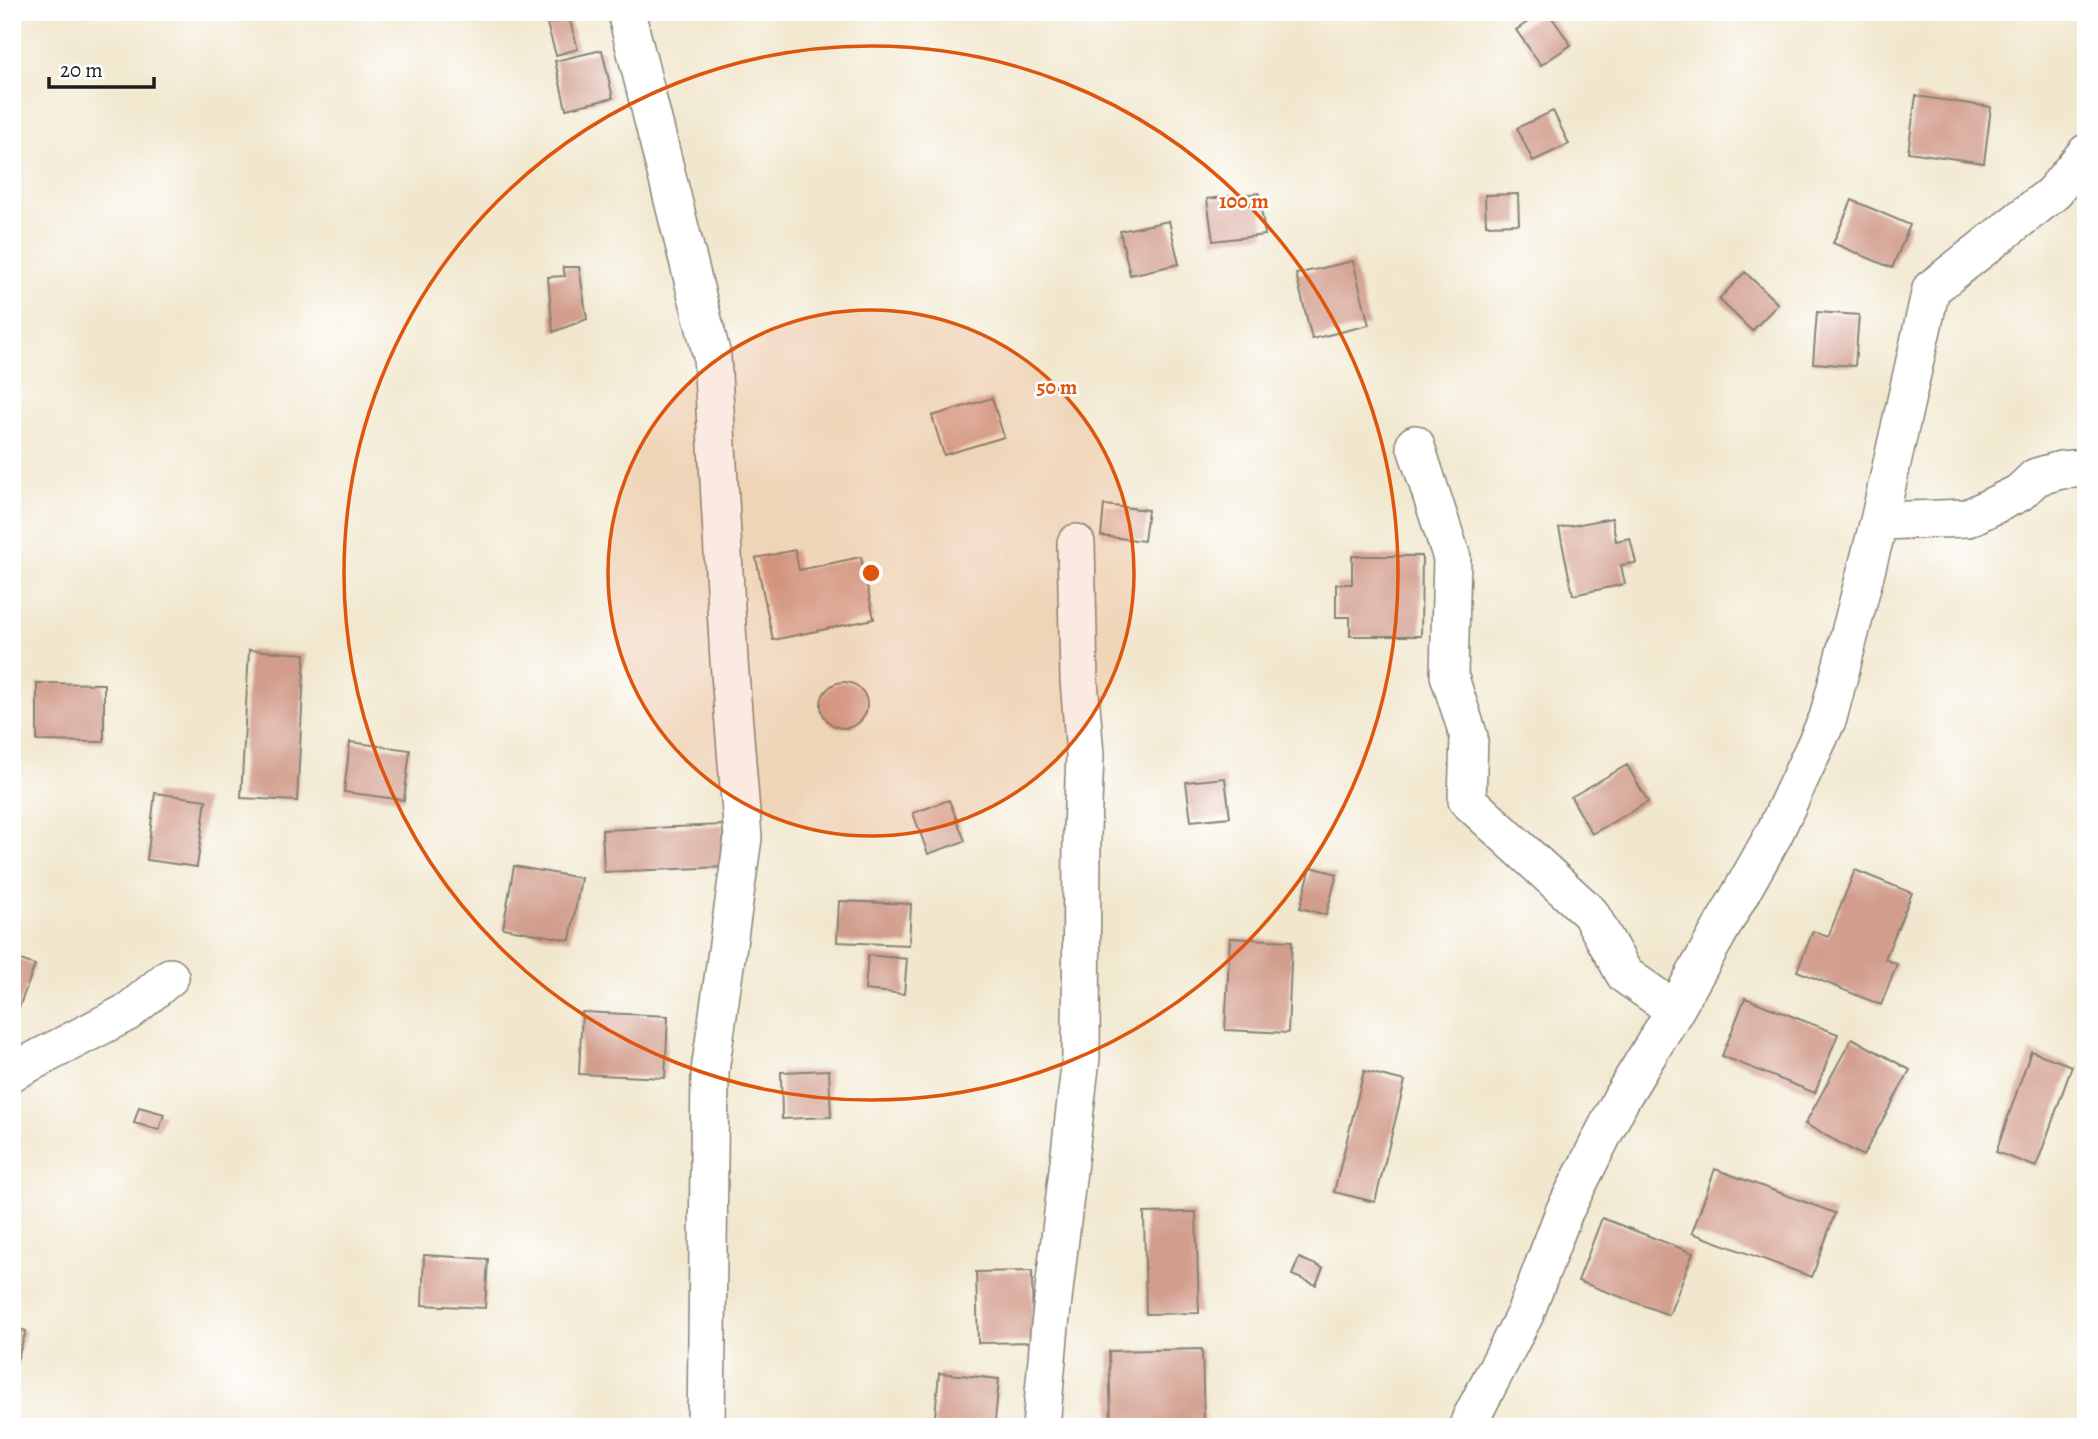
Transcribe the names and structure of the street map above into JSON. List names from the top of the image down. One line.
{"scale_bar":"20 m","rings":["100 m","50 m"]}
